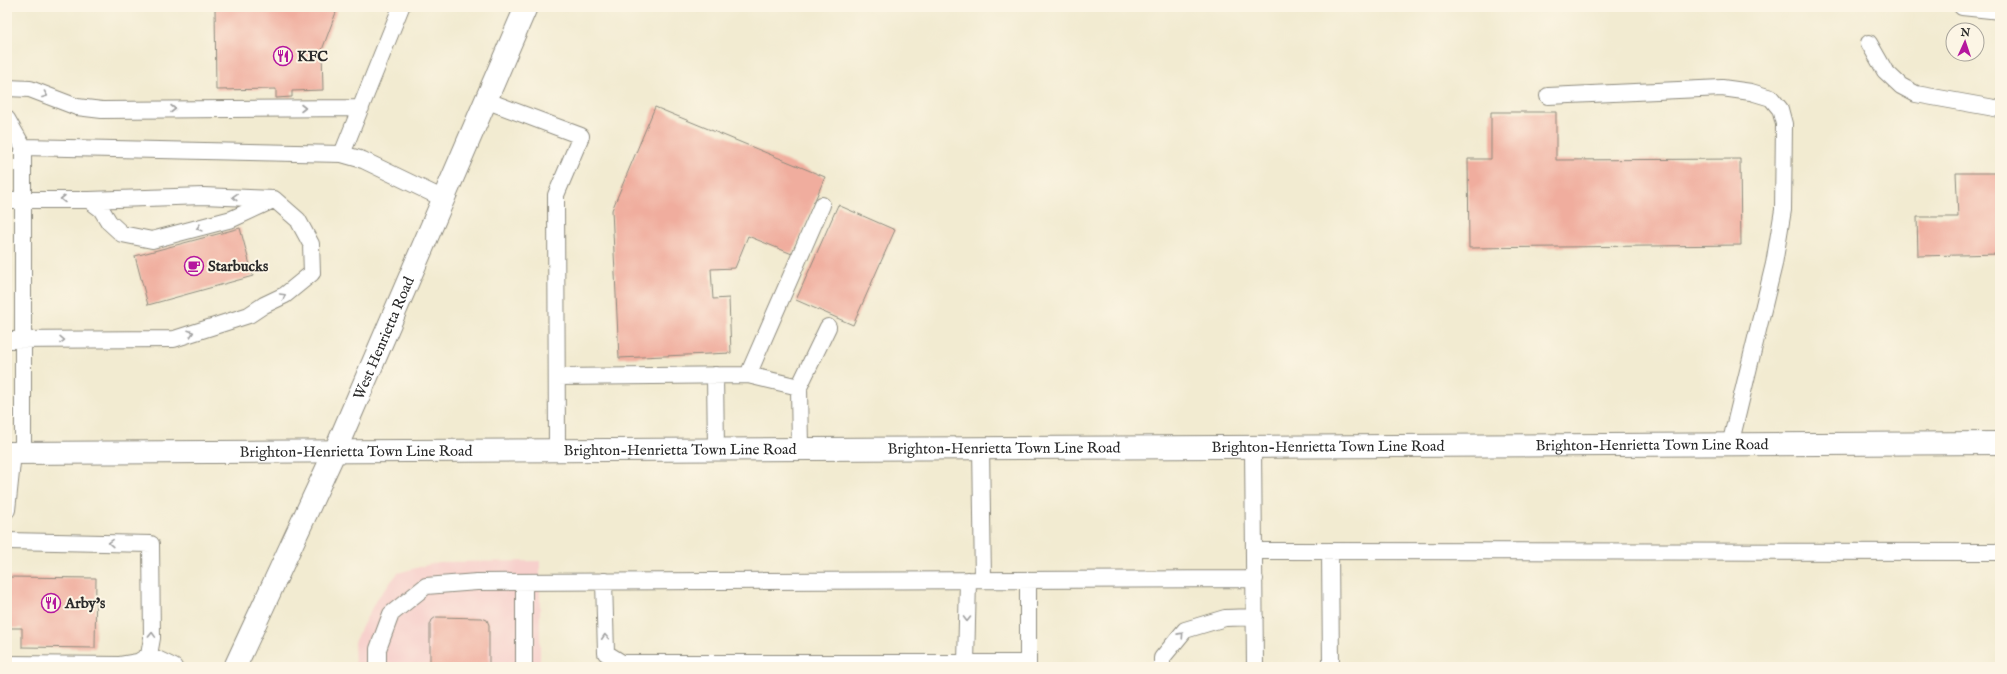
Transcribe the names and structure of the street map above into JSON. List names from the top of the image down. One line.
{"streets":{"street":["West Henrietta Road","Brighton-Henrietta Town Line Road"]},"crossings":[["West Henrietta Road","Brighton-Henrietta Town Line Road"]],"places":{"restaurant":["KFC","Arby's"],"cafe":["Starbucks"]},"north":"top"}
